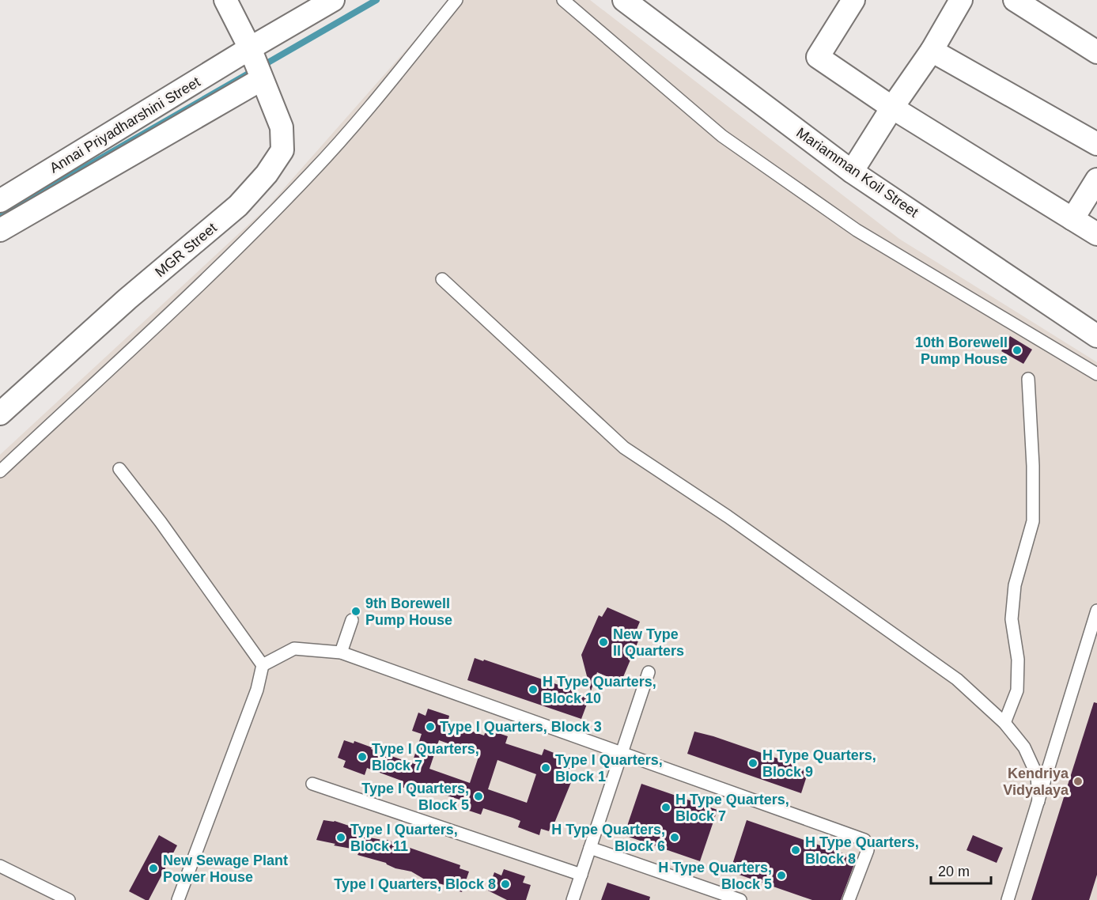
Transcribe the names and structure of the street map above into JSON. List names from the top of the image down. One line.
{"streets":{"street":["Annai Priyadharshini Street","Mariamman Koil Street","MGR Street"]},"crossings":[["Annai Priyadharshini Street","MGR Street"]],"places":["10th Borewell Pump House","9th Borewell Pump House","New Type II Quarters","H Type Quarters, Block 10","Type I Quarters, Block 3","Type I Quarters, Block 7","H Type Quarters, Block 9","Type I Quarters, Block 1","Kendriya Vidyalaya","Type I Quarters, Block 5","H Type Quarters, Block 7","Type I Quarters, Block 11","H Type Quarters, Block 6","H Type Quarters, Block 8","New Sewage Plant Power House","H Type Quarters, Block 5","Type I Quarters, Block 8"],"scale_bar":"20 m"}
